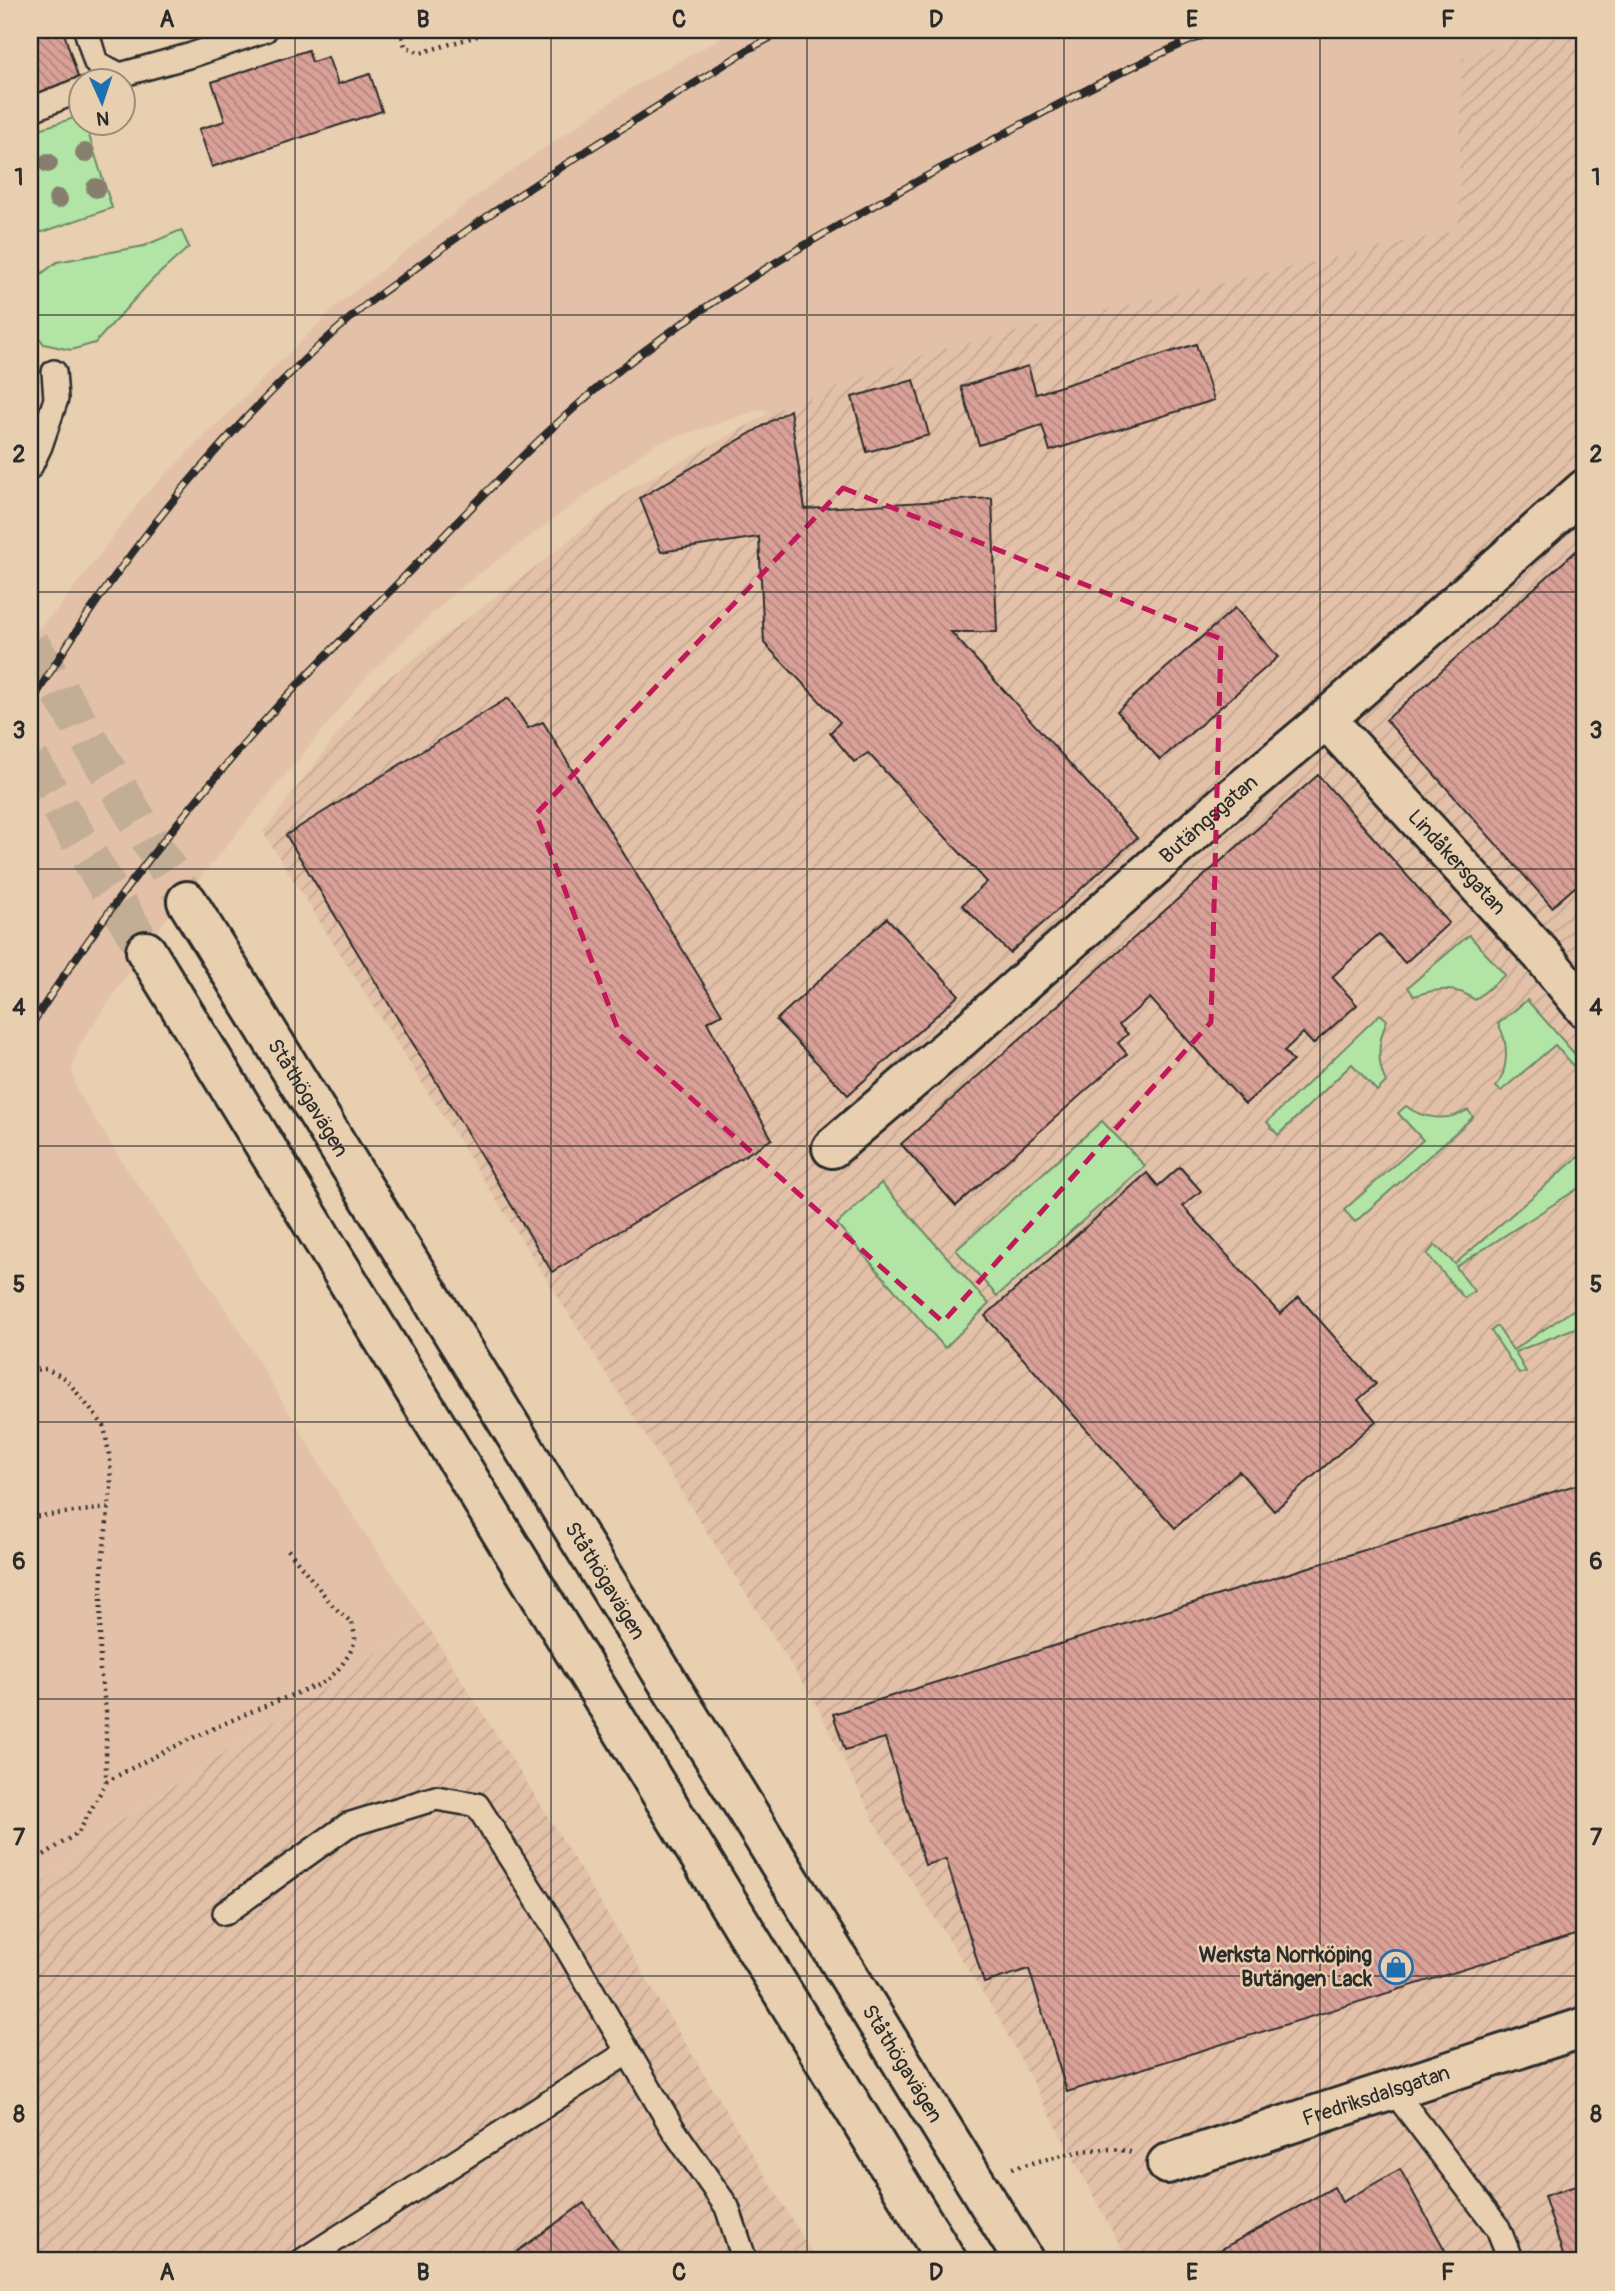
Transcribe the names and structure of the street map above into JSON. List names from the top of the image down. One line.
{"streets":{"main road":["Butängsgatan","Lindåkersgatan","Ståthögavägen","Fredriksdalsgatan"]},"crossings":[["Butängsgatan","Lindåkersgatan"]],"places":{"shop":["Werksta Norrköping Butängen Lack"]},"north":"bottom","grid":{"columns":["A","B","C","D","E","F"],"rows":["1","2","3","4","5","6","7","8"]}}
